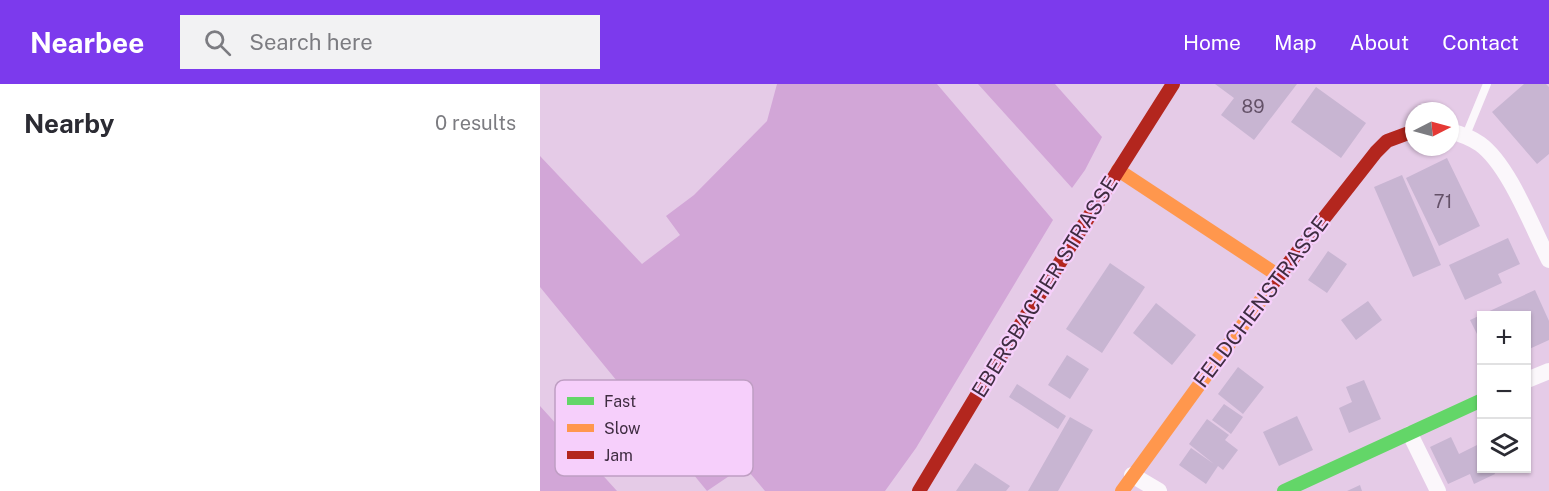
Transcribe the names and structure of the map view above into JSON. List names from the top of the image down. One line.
{"streets":{"street":["EBERSBACHER STRASSE","FELDCHENSTRASSE"]},"house_numbers":["89","71"],"legend":["Fast","Slow","Jam"],"north":"right","page":{"header":"Nearbee","search":"Search here","nav":["Home","Map","About","Contact"],"heading":["Nearby","0 results"],"map_buttons":["+","−"]}}
